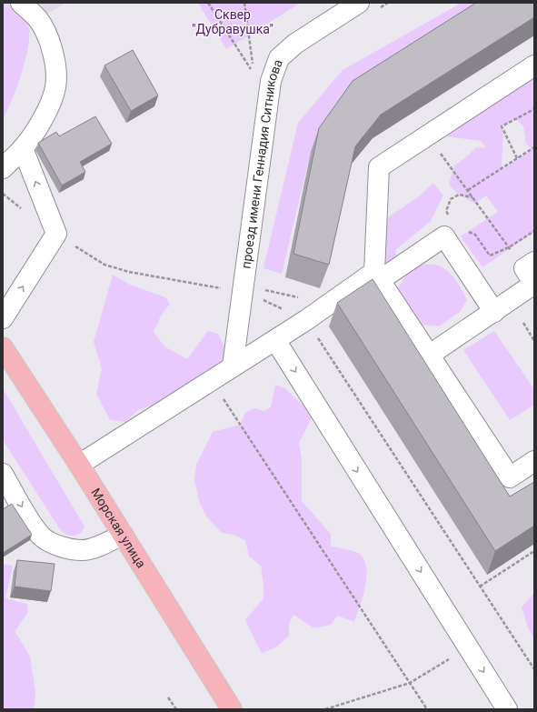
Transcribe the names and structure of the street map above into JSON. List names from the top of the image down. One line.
{"streets":{"main road":["Морская улица"],"street":["проезд имени Геннадия Ситникова"]},"parks":["Сквер \"Дубравушка\""]}
